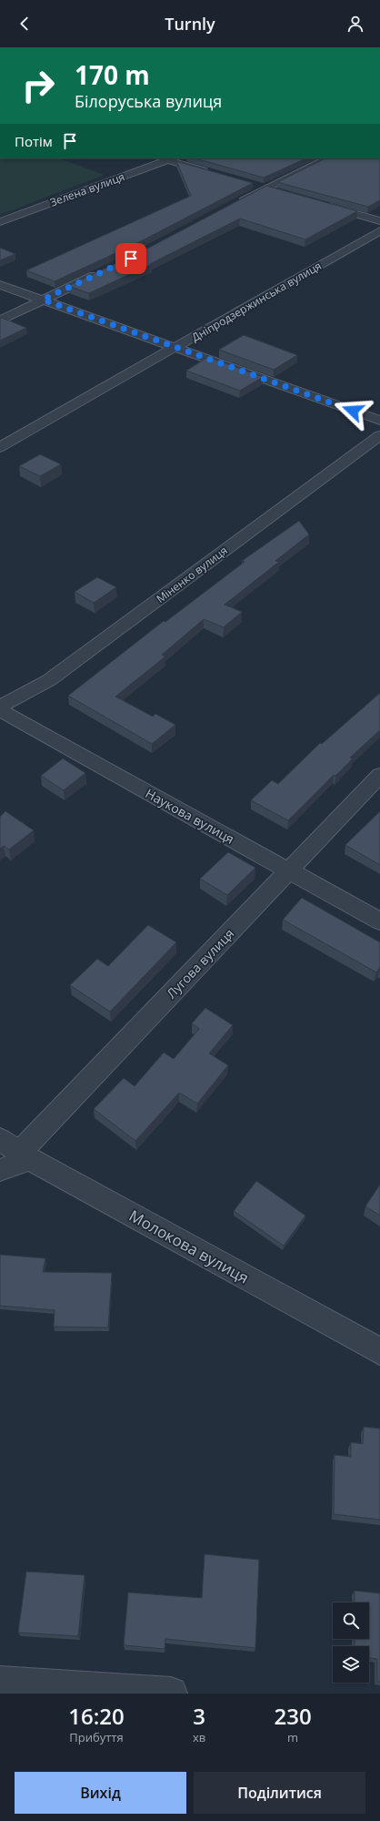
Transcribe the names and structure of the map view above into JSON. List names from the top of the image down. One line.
{"streets":{"street":["Зелена вулиця","Дніпродзержинська вулиця","Міненко вулиця","Наукова вулиця","Лугова вулиця","Молокова вулиця"]},"crossings":[["Наукова вулиця","Лугова вулиця"],["Лугова вулиця","Молокова вулиця"]],"page":{"header":"Turnly","turn":["170 m","Білоруська вулиця"],"then":"Потім","eta":["16:20","Прибуття","3","хв","230","m"],"buttons":["Вихід","Поділитися"]}}
